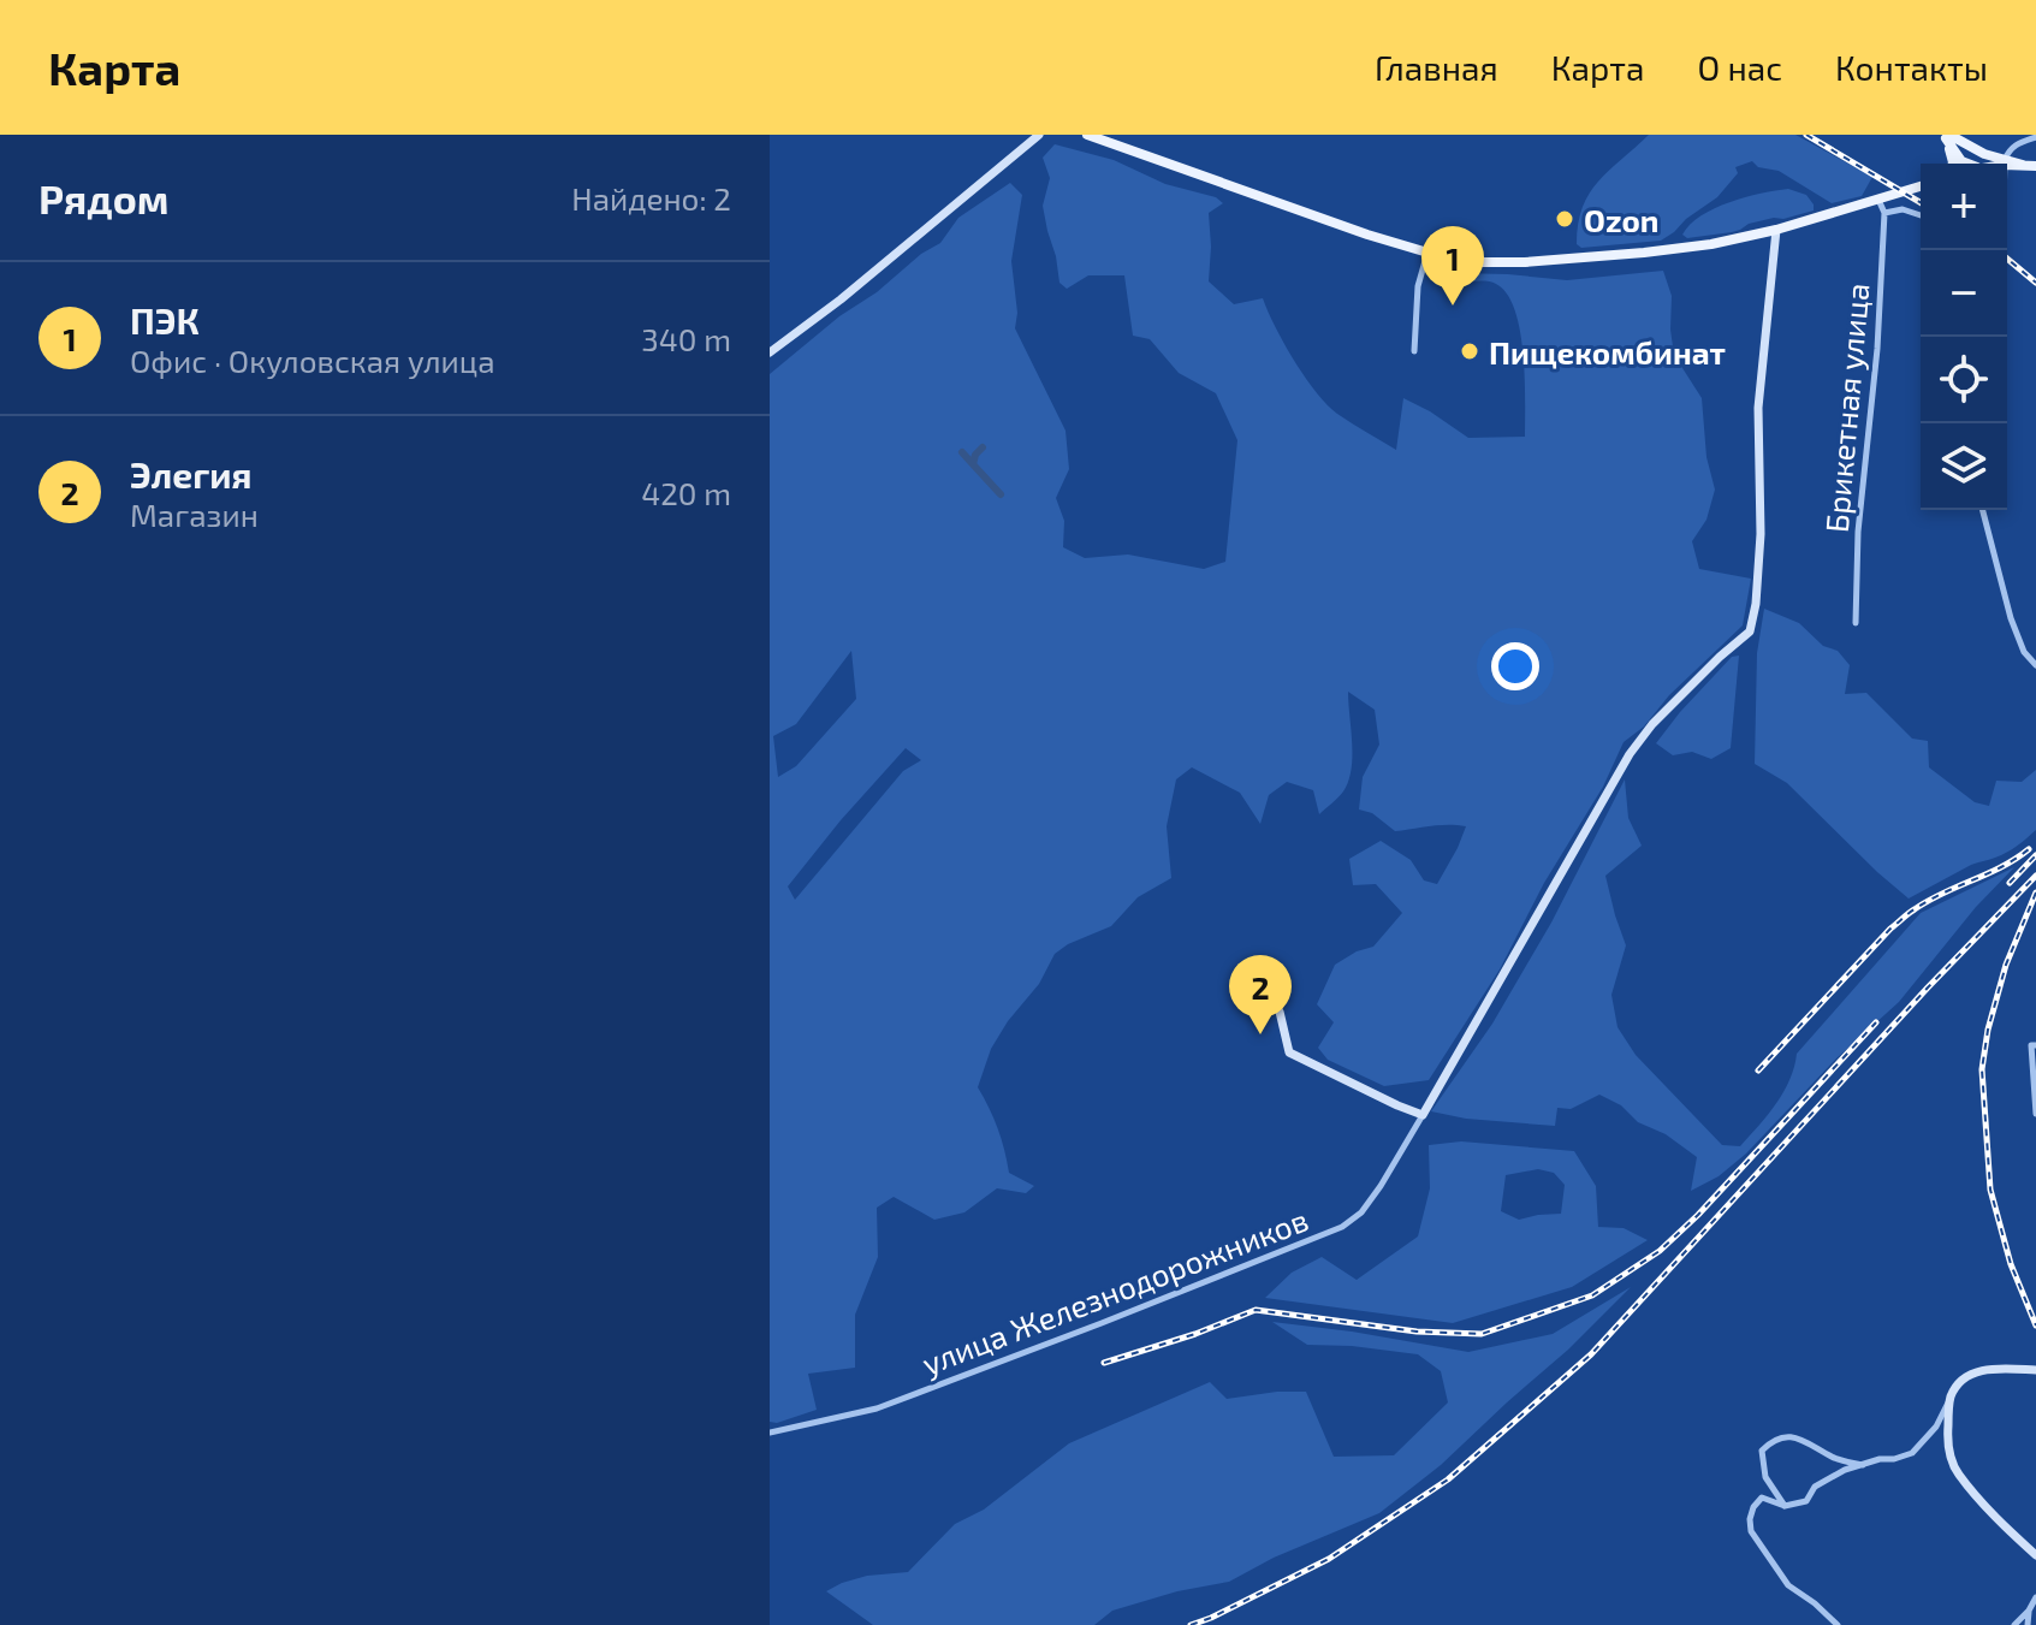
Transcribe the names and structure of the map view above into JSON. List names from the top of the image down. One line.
{"streets":{"street":["Брикетная улица","улица Железнодорожников"]},"places":["Ozon","Пищекомбинат"],"page":{"header":"Карта","nav":["Главная","Карта","О нас","Контакты"],"heading":["Рядом","Найдено: 2"],"map_buttons":["+","−"],"pins":["1","2"],"list":[{"mark":"1","name":"ПЭК","note":"Офис · Окуловская улица","value":"340 m"},{"mark":"2","name":"Элегия","note":"Магазин","value":"420 m"}]}}
